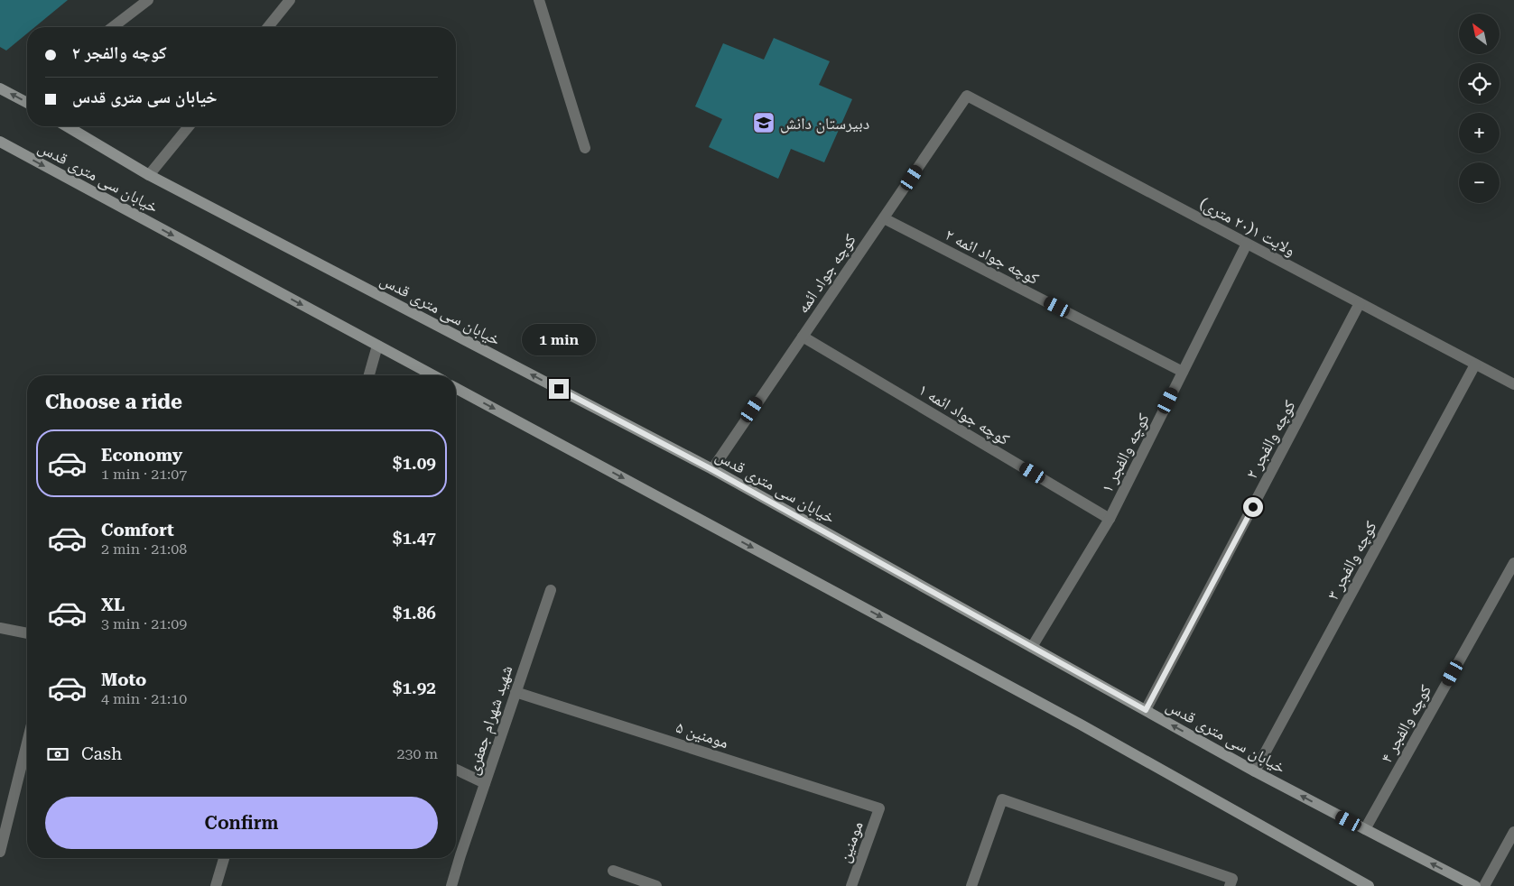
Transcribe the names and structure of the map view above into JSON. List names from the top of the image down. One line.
{"streets":{"main road":["خیابان سی متری قدس"],"street":["ولایت ۱(۲۰ متری)","کوچه جواد ائمه ۲","کوچه جواد ائمه","کوچه جواد ائمه ۱","کوچه والفجر ۲","کوچه والفجر ۱","کوچه والفجر ۳","شهید شهرام جعفری","کوچه والفجر ۴","۵ مومنین","مومنین"]},"crossings":[["خیابان سی متری قدس","کوچه جواد ائمه"],["خیابان سی متری قدس","کوچه والفجر ۲"],["خیابان سی متری قدس","کوچه والفجر ۱"],["خیابان سی متری قدس","کوچه والفجر ۳"],["خیابان سی متری قدس","کوچه والفجر ۴"],["ولایت ۱(۲۰ متری)","کوچه جواد ائمه"],["ولایت ۱(۲۰ متری)","کوچه والفجر ۲"],["ولایت ۱(۲۰ متری)","کوچه والفجر ۱"],["ولایت ۱(۲۰ متری)","کوچه والفجر ۳"],["کوچه جواد ائمه ۲","کوچه جواد ائمه"],["کوچه جواد ائمه ۲","کوچه والفجر ۱"],["کوچه جواد ائمه","کوچه جواد ائمه ۱"],["کوچه جواد ائمه ۱","کوچه والفجر ۱"],["شهید شهرام جعفری","۵ مومنین"],["۵ مومنین","مومنین"]],"places":{"school or university":["دبیرستان دانش"]},"north":"top left","page":{"map_buttons":["+","−"],"banner":["کوچه والفجر ۲","خیابان سی متری قدس"],"bubble":"1 min","heading":"Choose a ride","list":[{"name":"Economy","note":"1 min · 21:07","value":"$1.09"},{"name":"Comfort","note":"2 min · 21:08","value":"$1.47"},{"name":"XL","note":"3 min · 21:09","value":"$1.86"},{"name":"Moto","note":"4 min · 21:10","value":"$1.92"}],"pay":["Cash","230 m"],"buttons":"Confirm"}}
